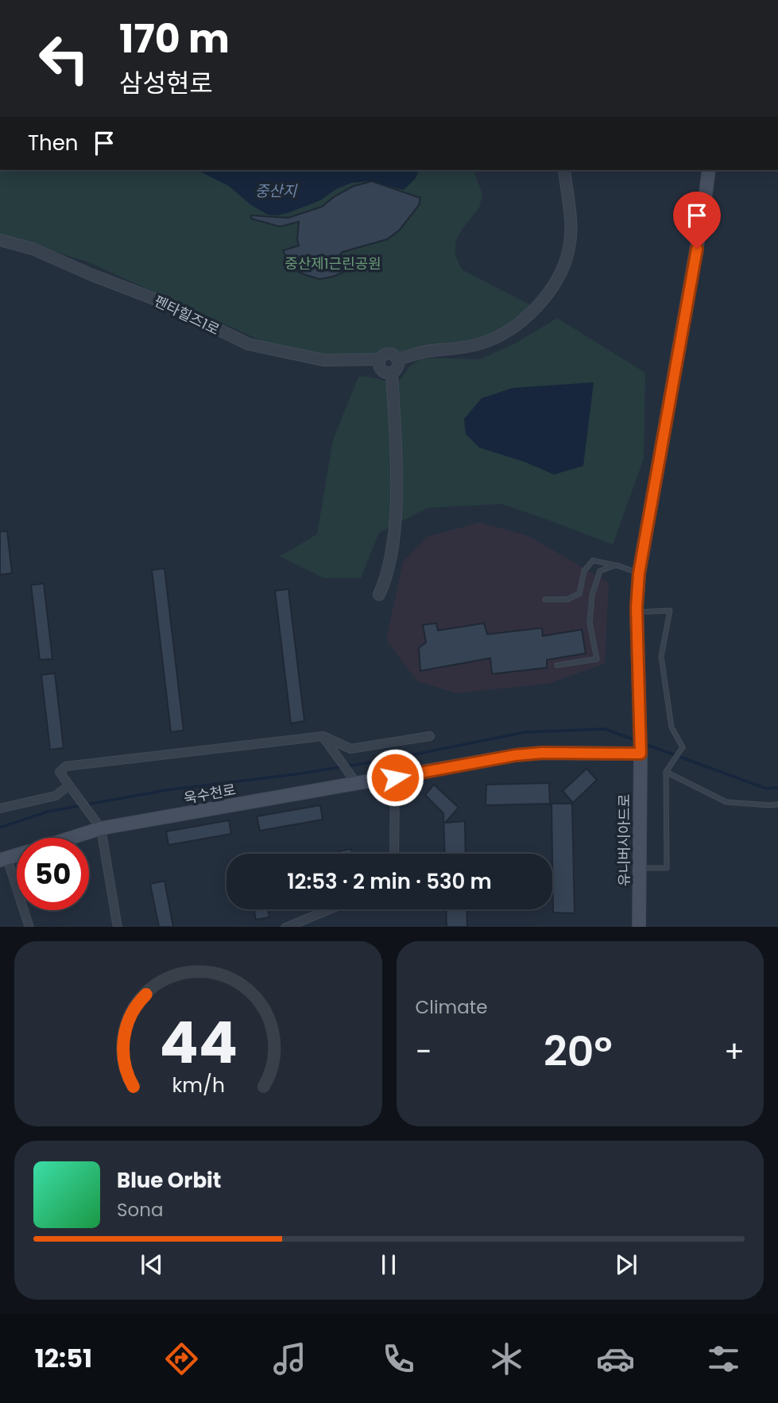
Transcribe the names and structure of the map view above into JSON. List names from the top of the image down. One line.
{"streets":{"main road":["욱수천로","유니버시아드로"],"street":["펜타힐즈1로"]},"crossings":[["욱수천로","유니버시아드로"]],"water":["중산지"],"parks":["중산제1근린공원"],"page":{"turn":["170 m","삼성현로"],"then":"Then","limit":"50","trip":"12:53 · 2 min · 530 m","tile":"Climate","heat":["−","20°","+"],"song":["Blue Orbit","Sona"],"tabs":"12:51","gauge":["44","km/h"]}}
